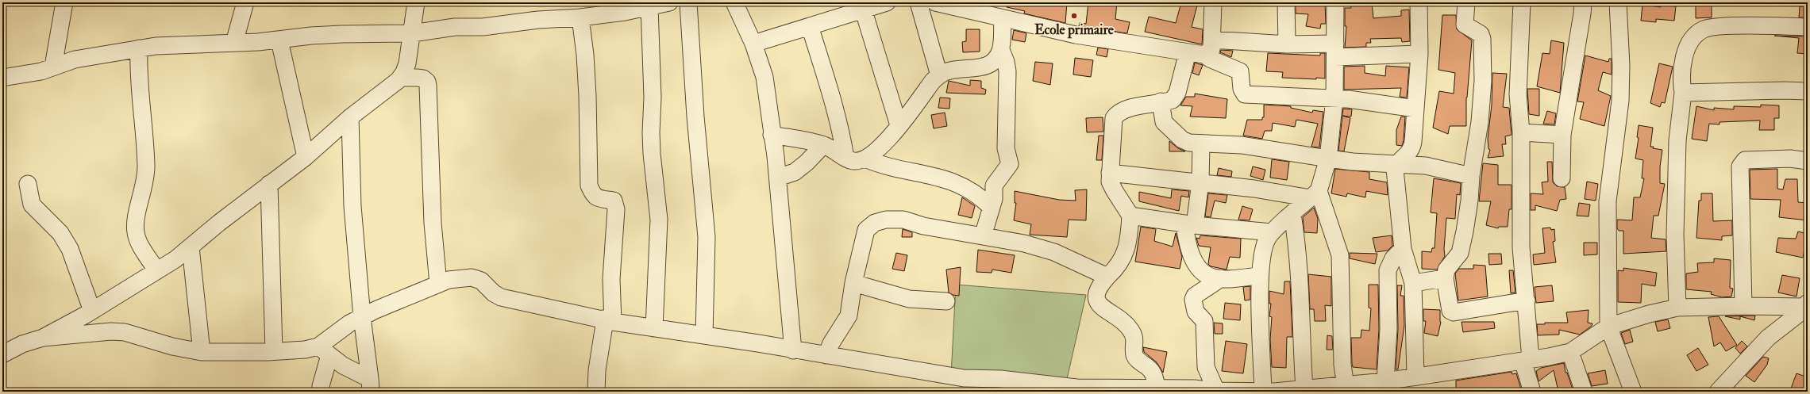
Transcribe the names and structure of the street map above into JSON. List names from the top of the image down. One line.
{"places":["Ecole primaire"]}
